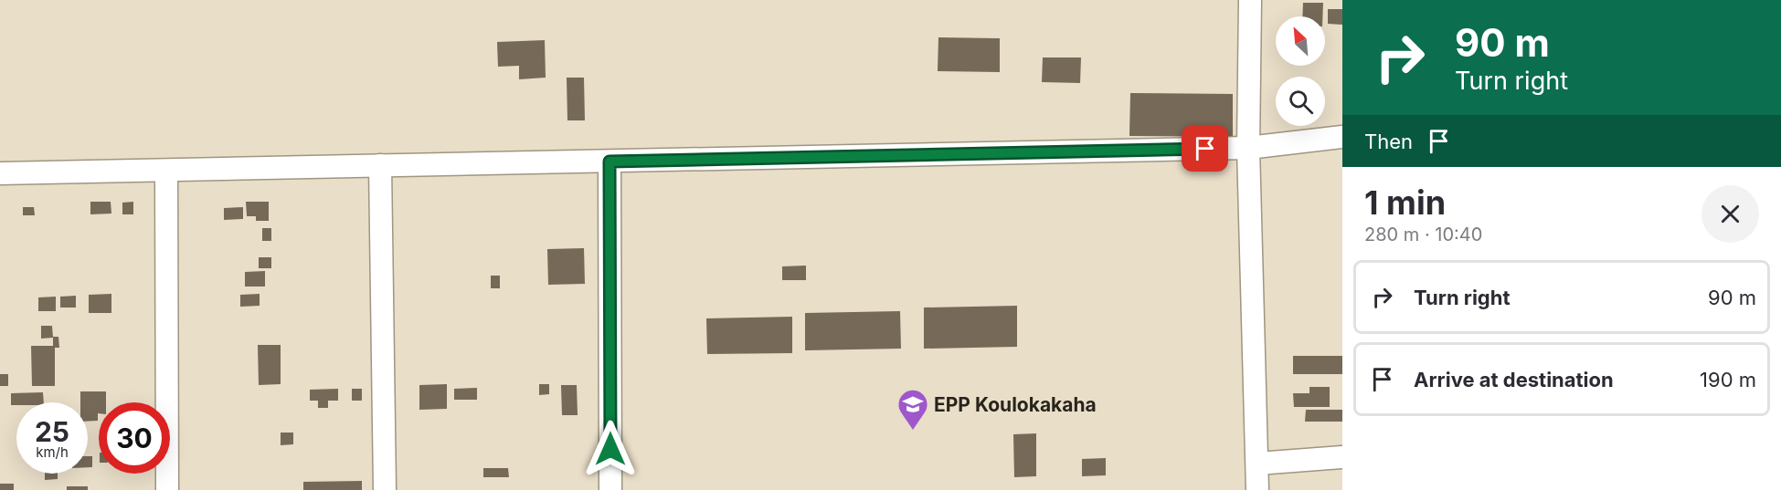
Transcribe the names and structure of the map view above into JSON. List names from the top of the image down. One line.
{"places":{"school or university":["EPP Koulokakaha"]},"north":"top left","page":{"turn":["90 m","Turn right"],"then":"Then","heading":["1 min","280 m · 10:40"],"list":[{"name":"Turn right","value":"90 m"},{"name":"Arrive at destination","value":"190 m"}],"speed":"25 km/h","limit":"30"}}
